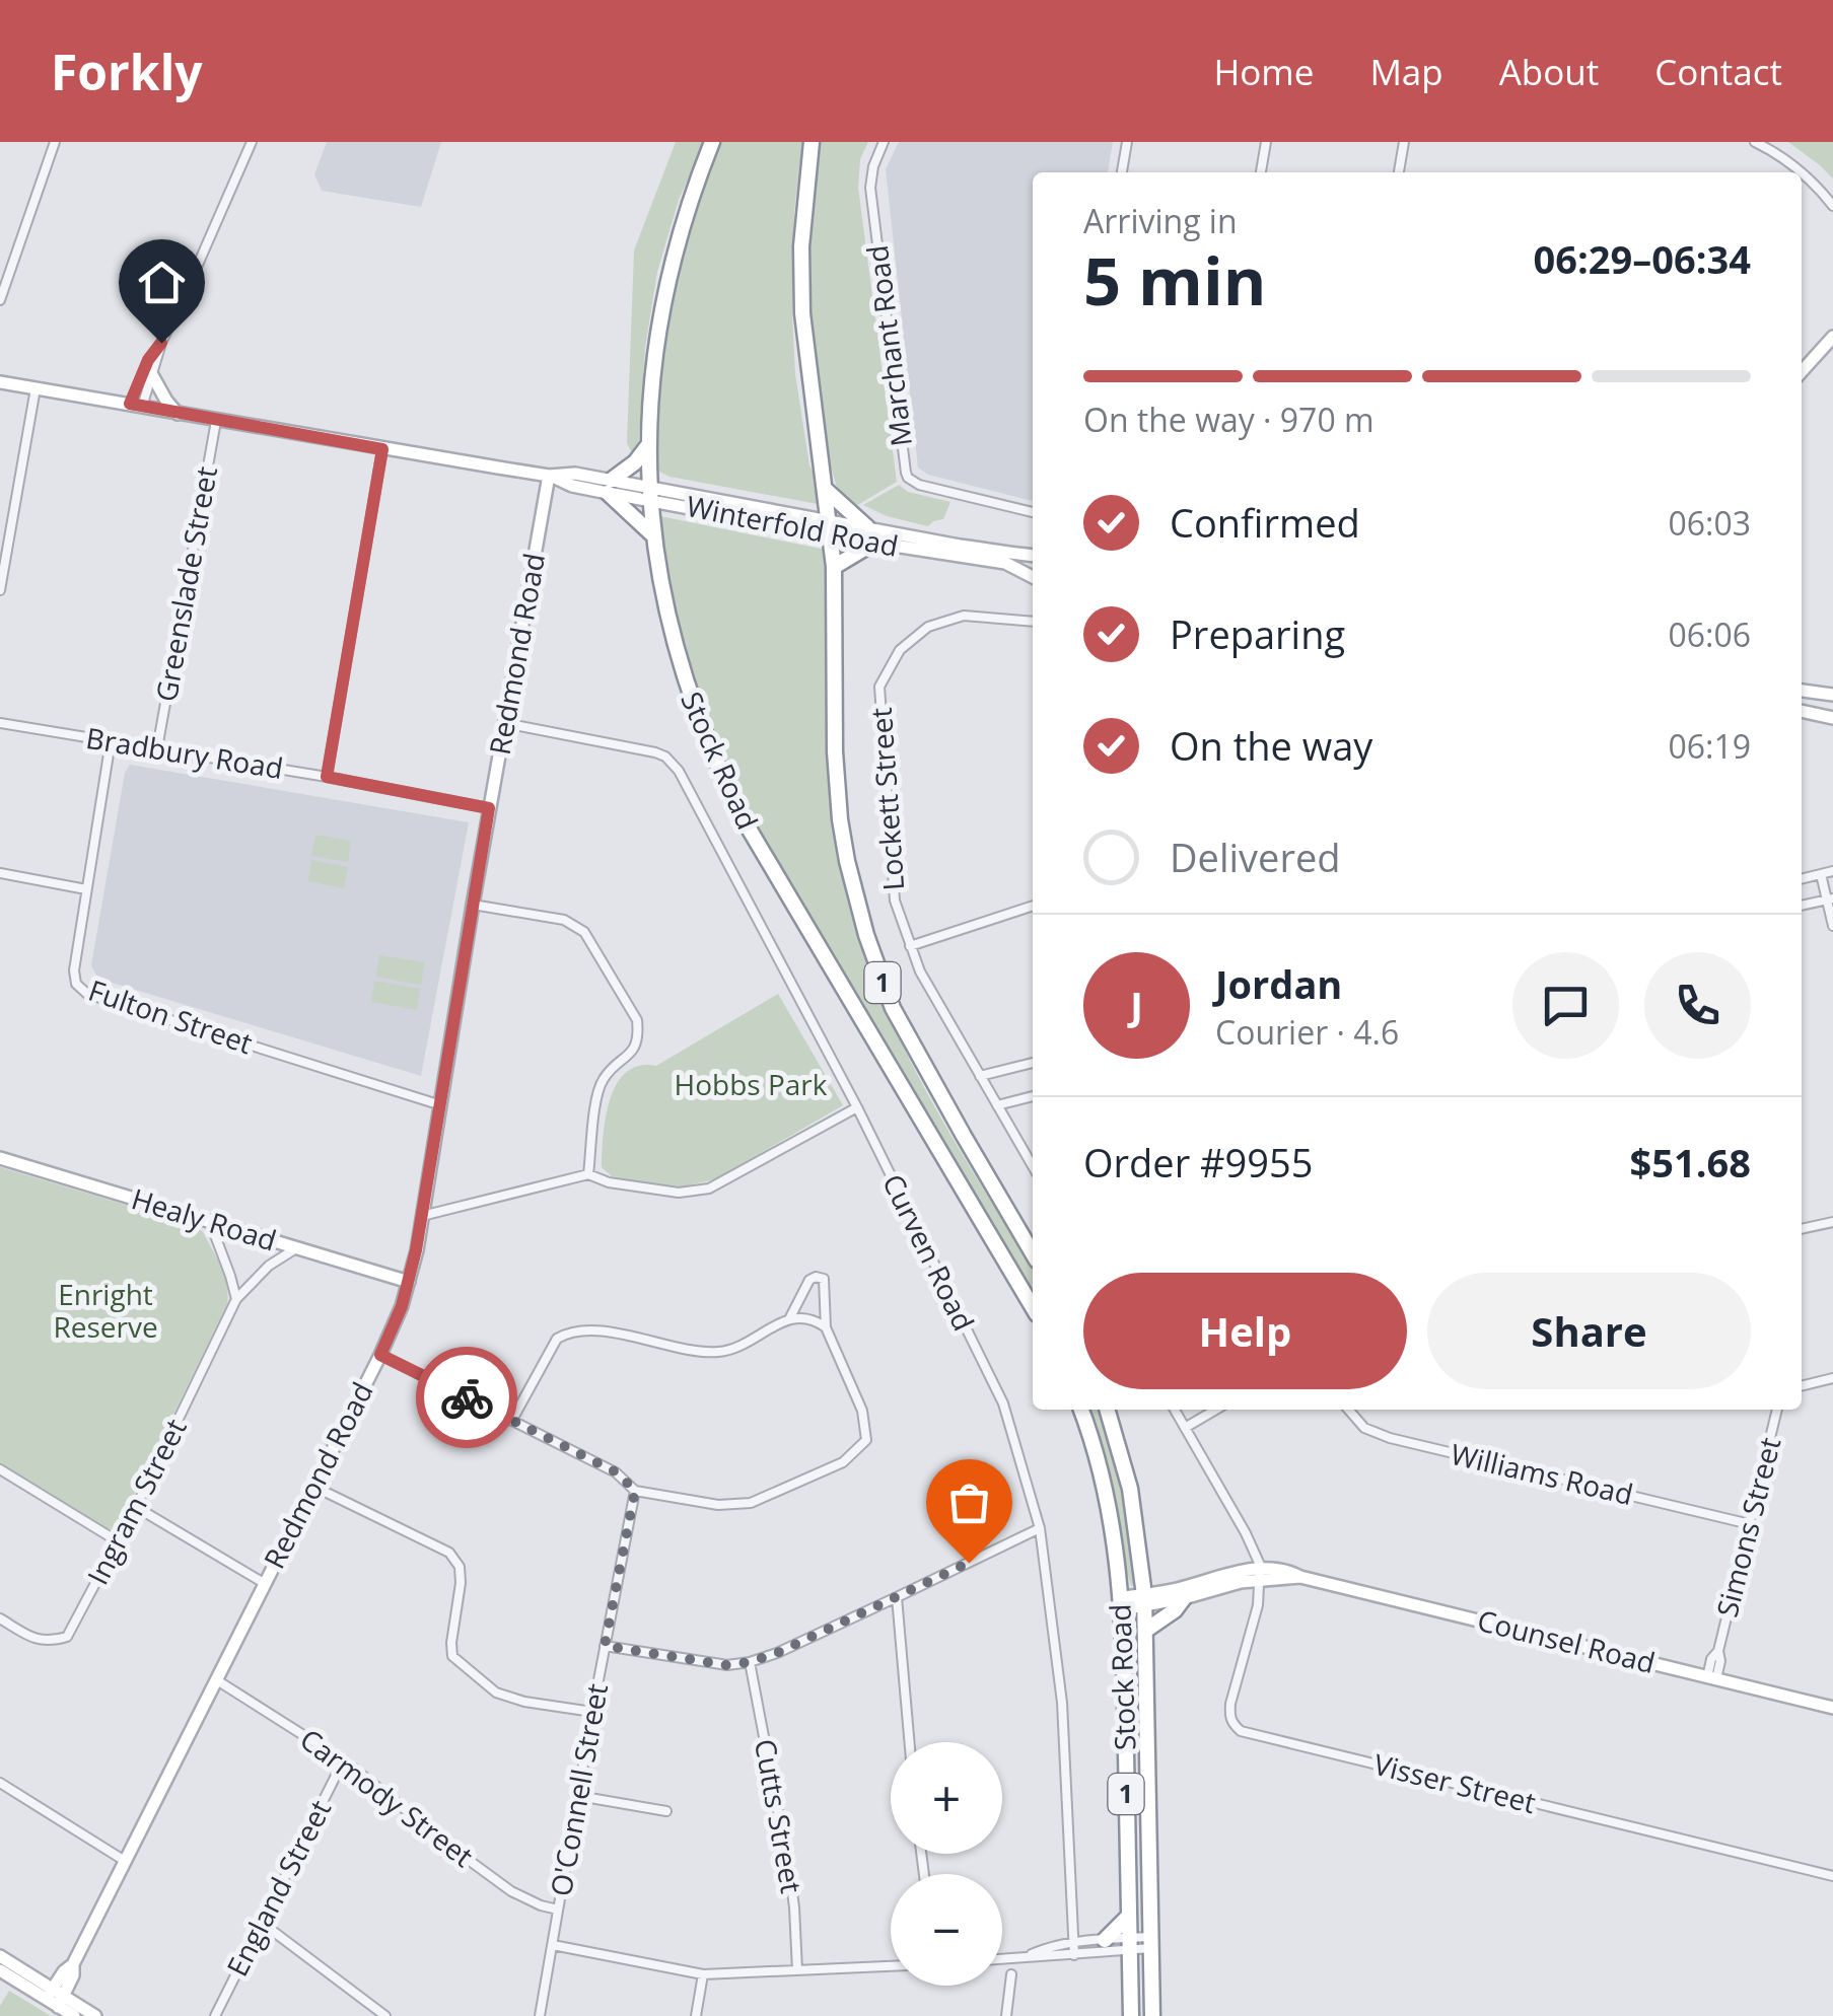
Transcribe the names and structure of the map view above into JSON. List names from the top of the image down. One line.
{"streets":{"highway":["Stock Road","1"],"street":["Marchant Road","Winterfold Road","Greenslade Street","Redmond Road","Bradbury Road","Lockett Street","Fulton Street","Healy Road","Curven Road","Williams Road","Ingram Street","Simons Street","Counsel Road","Visser Street","O'Connell Street","Carmody Street","Cutts Street","England Street"]},"crossings":[["Winterfold Road","Greenslade Street"],["Winterfold Road","Redmond Road"],["Winterfold Road","Stock Road"],["Winterfold Road","1"],["Greenslade Street","Bradbury Road"],["Redmond Road","Bradbury Road"],["Redmond Road","Fulton Street"],["Redmond Road","Healy Road"],["Redmond Road","Curven Road"],["Redmond Road","Carmody Street"],["Bradbury Road","Fulton Street"],["Stock Road","Counsel Road"],["Healy Road","Ingram Street"],["Williams Road","Simons Street"],["Simons Street","Counsel Road"],["Counsel Road","Visser Street"],["O'Connell Street","Carmody Street"],["Carmody Street","England Street"]],"parks":["Hobbs Park","Enright Reserve"],"page":{"header":"Forkly","nav":["Home","Map","About","Contact"],"heading":["5 min","Arriving in","06:29–06:34"],"panel":["Jordan","Courier · 4.6","Order #9955","$51.68"],"bar":"On the way · 970 m","list":[["Confirmed","06:03"],["Preparing","06:06"],["On the way","06:19"],"Delivered"],"round":"J","buttons":["Help","Share"],"map_buttons":["+","−"]}}
